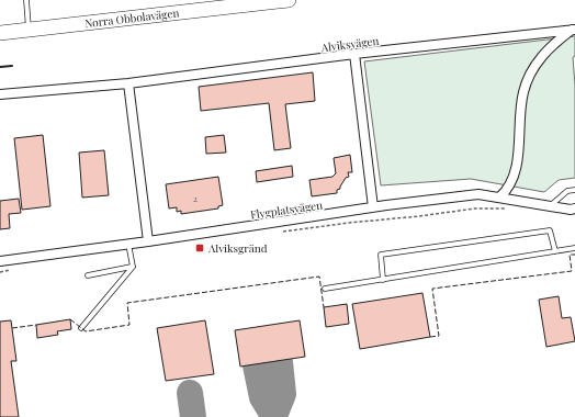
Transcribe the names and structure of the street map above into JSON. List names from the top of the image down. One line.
{"streets":{"highway":["Norra Obbolavägen"],"street":["Alviksvägen","Flygplatsvägen"]},"places":{"transit":["Alviksgränd"]},"house_numbers":["2"]}
